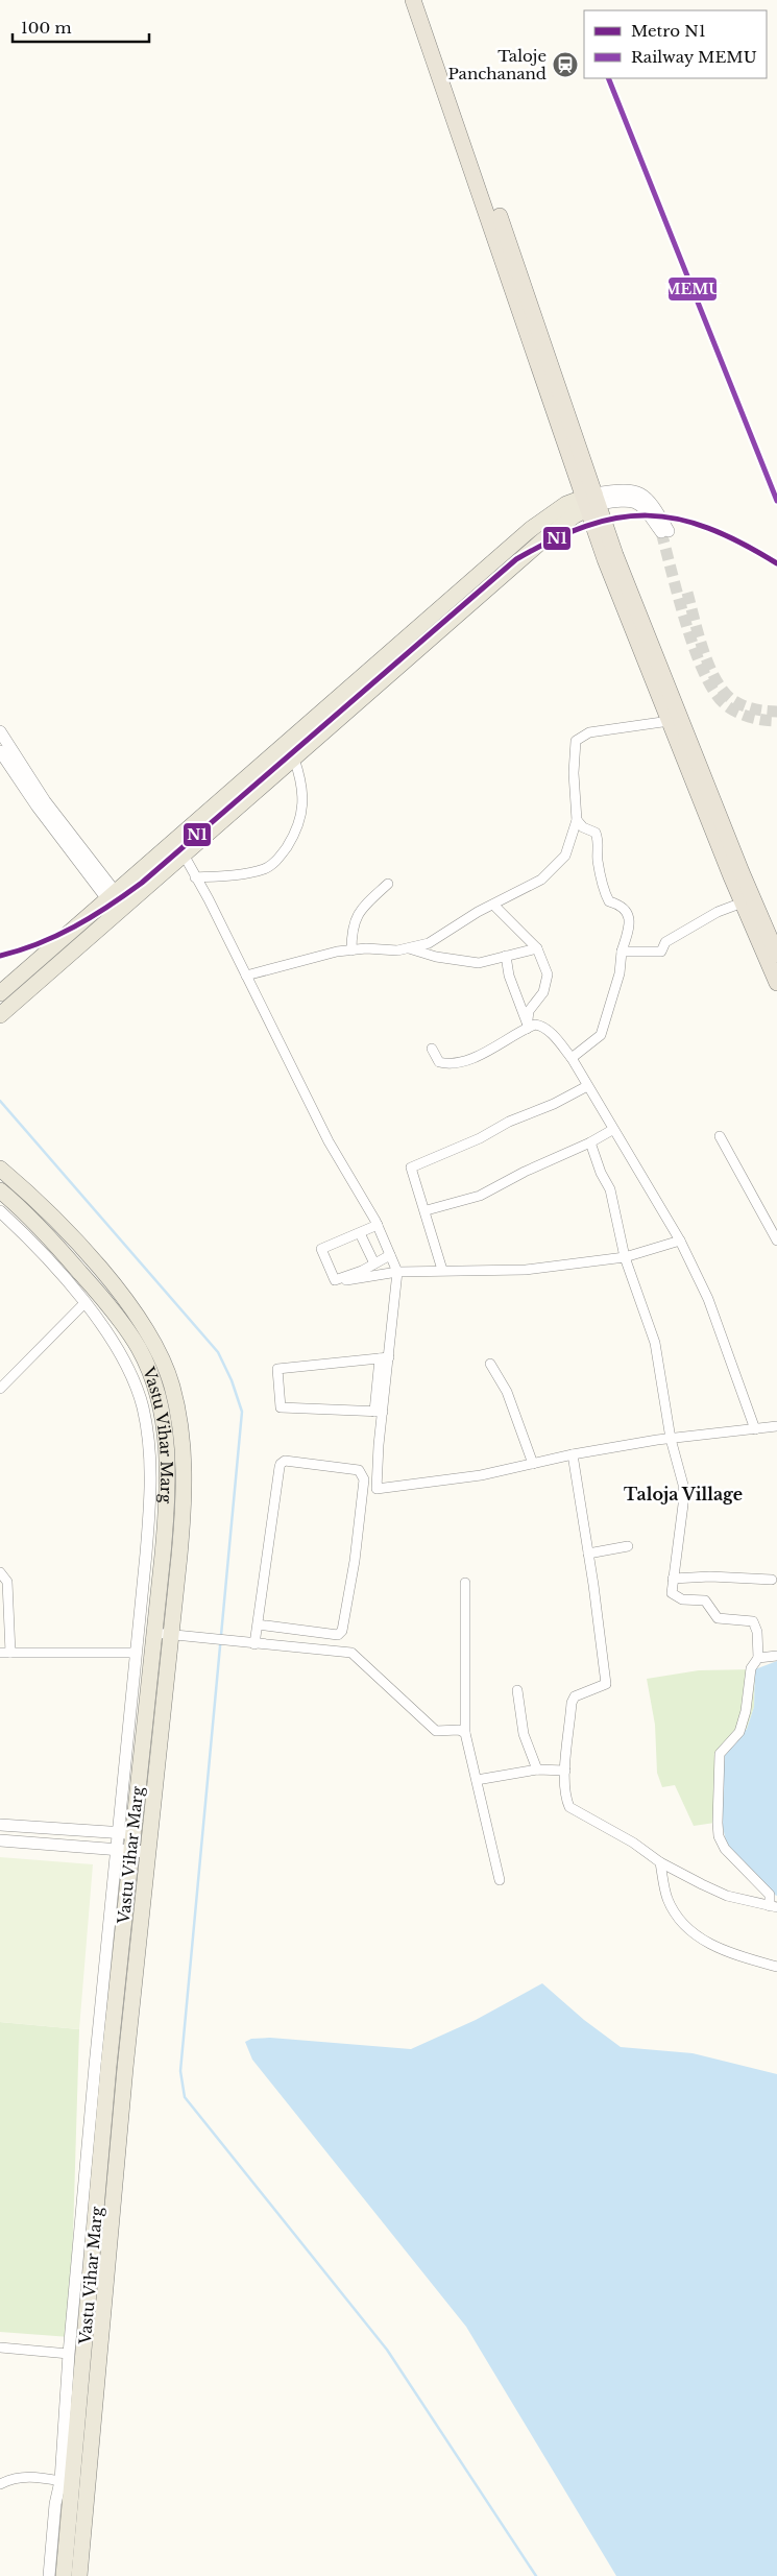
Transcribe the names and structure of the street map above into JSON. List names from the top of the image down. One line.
{"streets":{"main road":["Vastu Vihar Marg"]},"districts":["Taloja Village"],"places":{"station":["Taloje Panchanand"]},"lines":["rail line MEMU","metro line N1"],"legend":["Metro N1","Railway MEMU"],"scale_bar":"100 m"}
